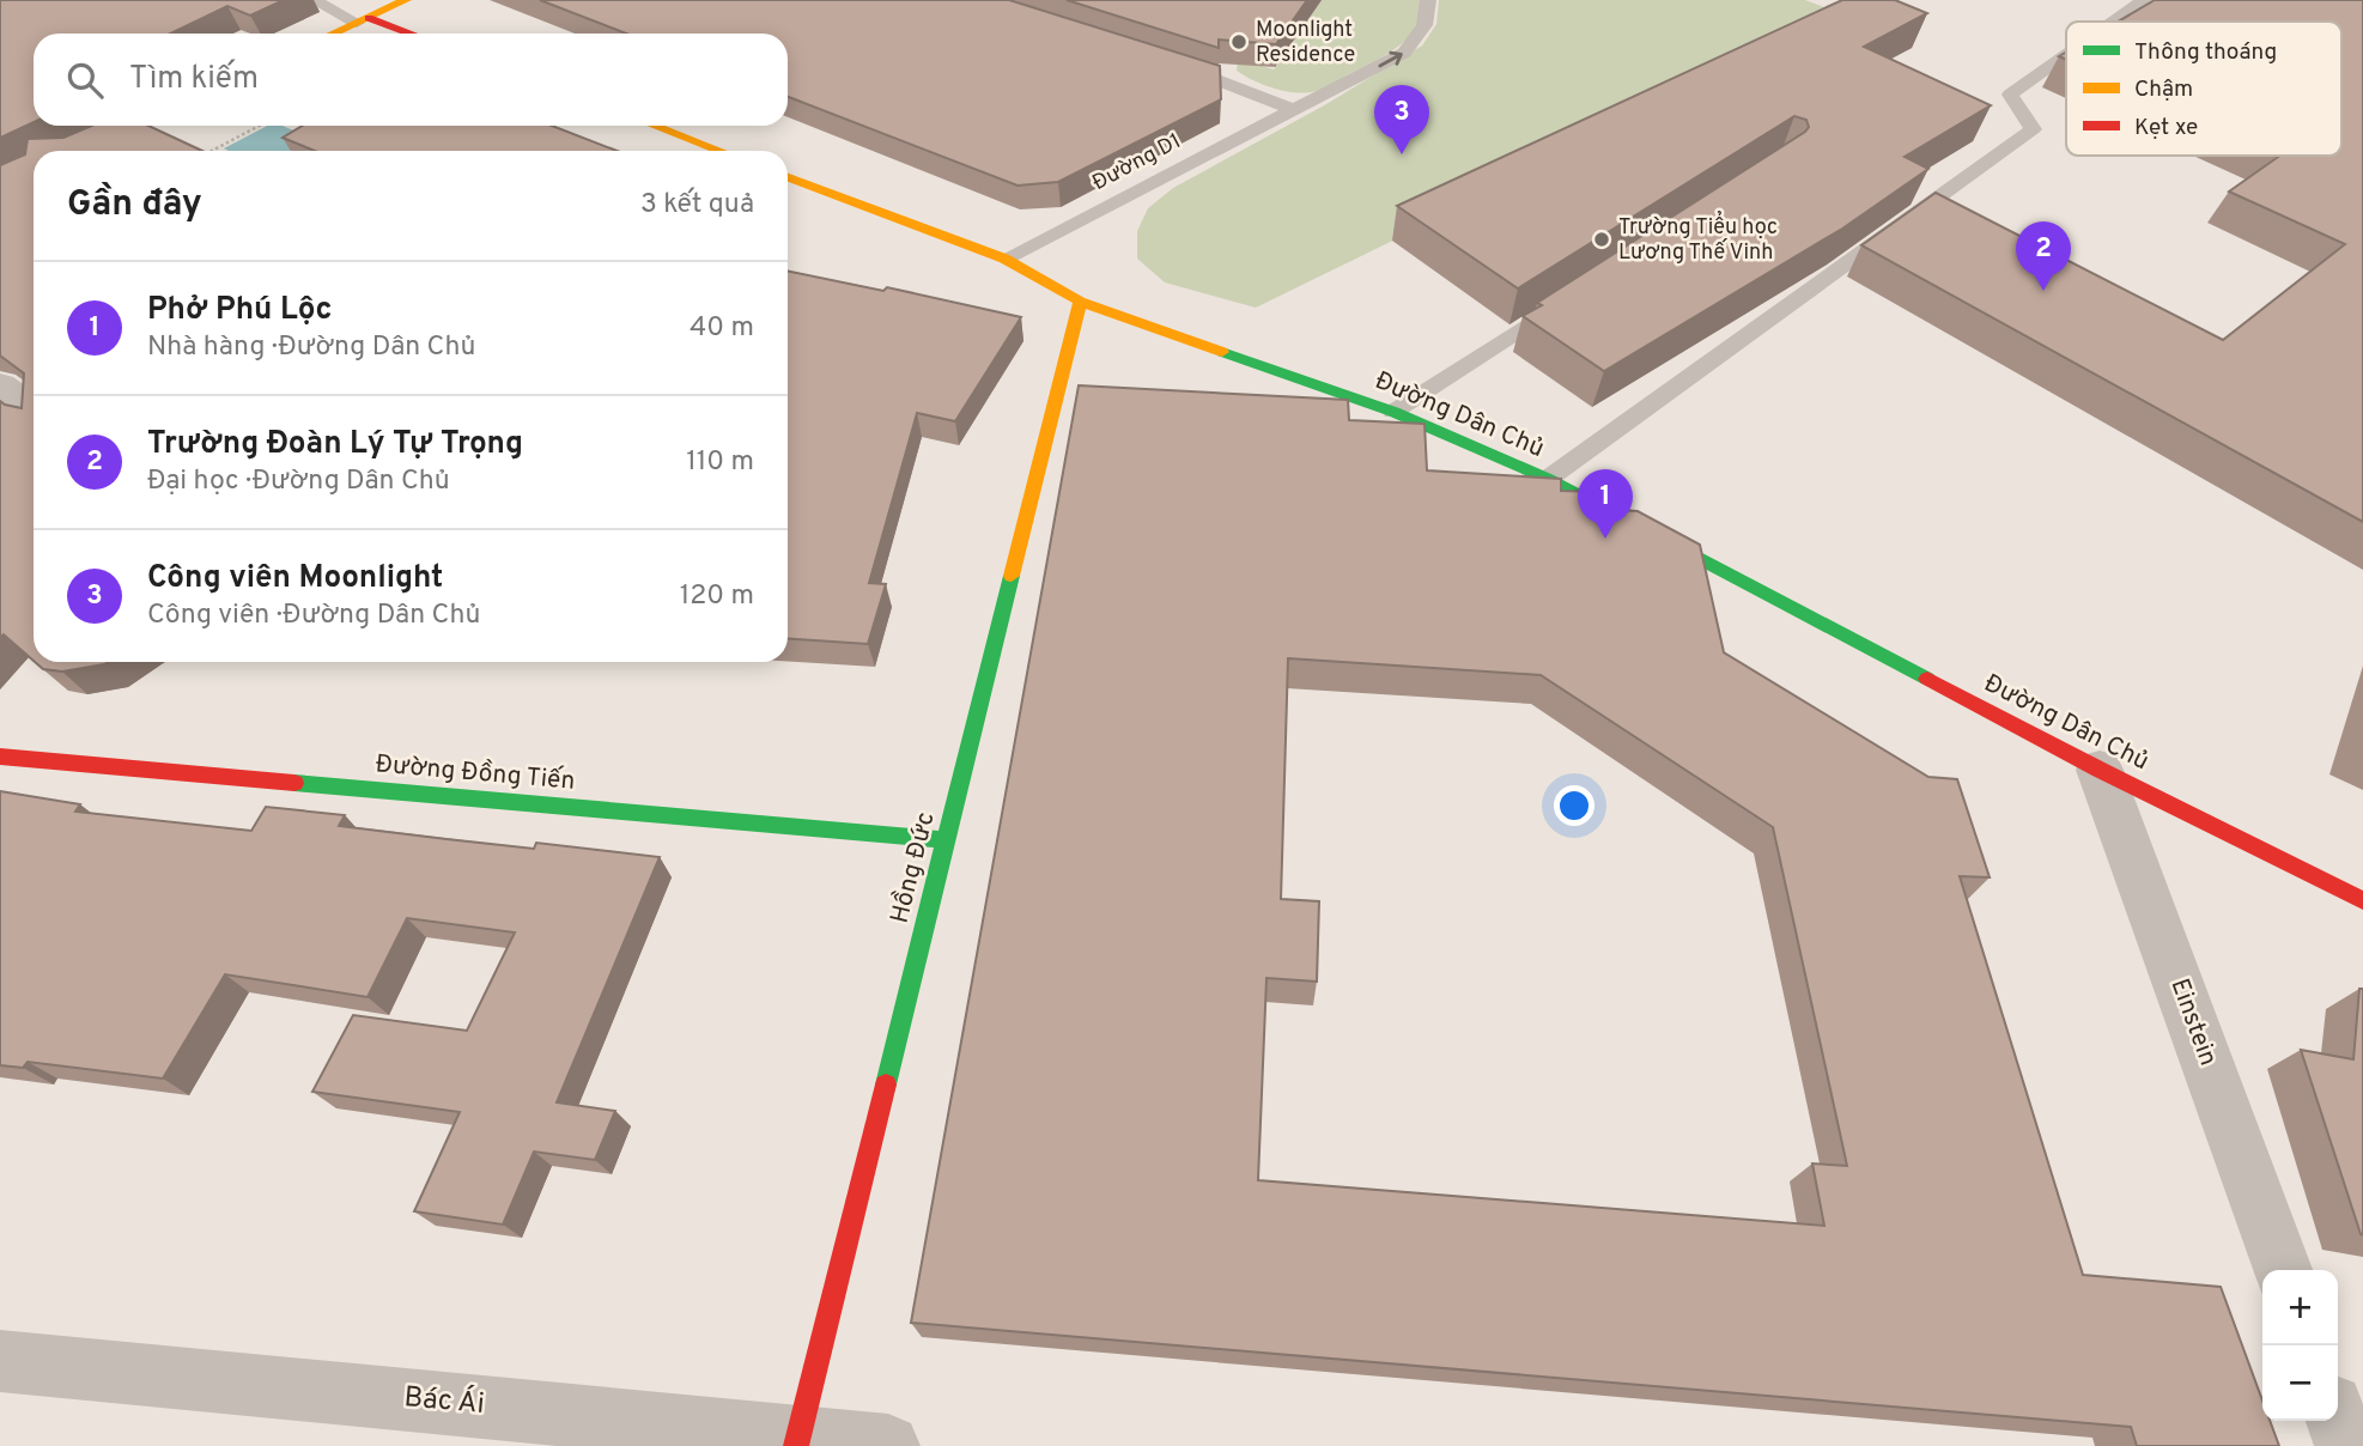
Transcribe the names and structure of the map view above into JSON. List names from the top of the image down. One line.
{"streets":{"street":["Đường Dân Chủ","Đường Đồng Tiến","Hồng Đức","Einstein","Bác Ái"],"lane":["Đường D1"]},"crossings":[["Đường D1","Đường Dân Chủ"],["Đường Dân Chủ","Hồng Đức"],["Đường Dân Chủ","Einstein"],["Đường Đồng Tiến","Hồng Đức"],["Hồng Đức","Bác Ái"]],"places":["Moonlight Residence","Trường Tiểu học Lương Thế Vinh"],"legend":["Thông thoáng","Chậm","Kẹt xe"],"page":{"search":"Tìm kiếm","pins":["3","2","1"],"heading":["Gần đây","3 kết quả"],"list":[{"mark":"1","name":"Phở Phú Lộc","note":"Nhà hàng · Đường Dân Chủ","value":"40 m"},{"mark":"2","name":"Trường Đoàn Lý Tự Trọng","note":"Đại học · Đường Dân Chủ","value":"110 m"},{"mark":"3","name":"Công viên Moonlight","note":"Công viên · Đường Dân Chủ","value":"120 m"}],"map_buttons":["+","−"]}}
